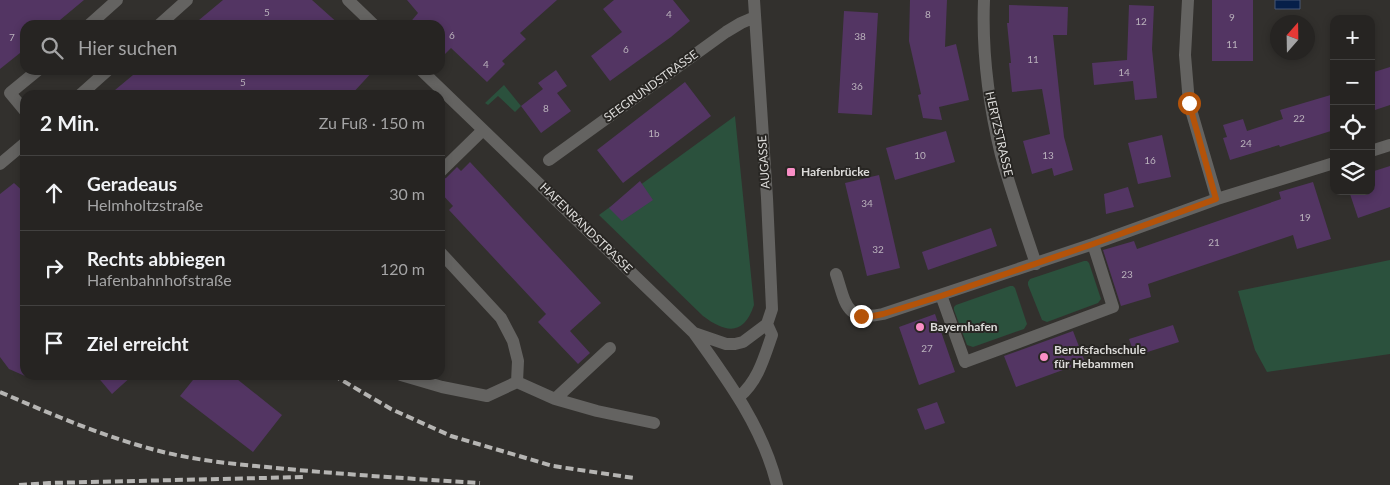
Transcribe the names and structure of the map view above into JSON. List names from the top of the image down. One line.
{"streets":{"street":["SEEGRUNDSTRASSE","HERTZSTRASSE","AUGASSE","HAFENRANDSTRASSE"]},"crossings":[["SEEGRUNDSTRASSE","AUGASSE"],["AUGASSE","HAFENRANDSTRASSE"]],"places":{"transit":["Hafenbrücke"],"other":["Bayernhafen","Berufsfachschule für Hebammen"]},"house_numbers":["5","4","8","9","12","6","38","7","11","6","11","4","14","5","36","8","22","1b","24","10","13","16","34","19","21","32","23","27"],"north":"top","page":{"map_buttons":["+","−"],"search":"Hier suchen","heading":["2 Min.","Zu Fuß · 150 m"],"list":[["Geradeaus","Helmholtzstraße","30 m"],["Rechts abbiegen","Hafenbahnhofstraße","120 m"],"Ziel erreicht"]}}
